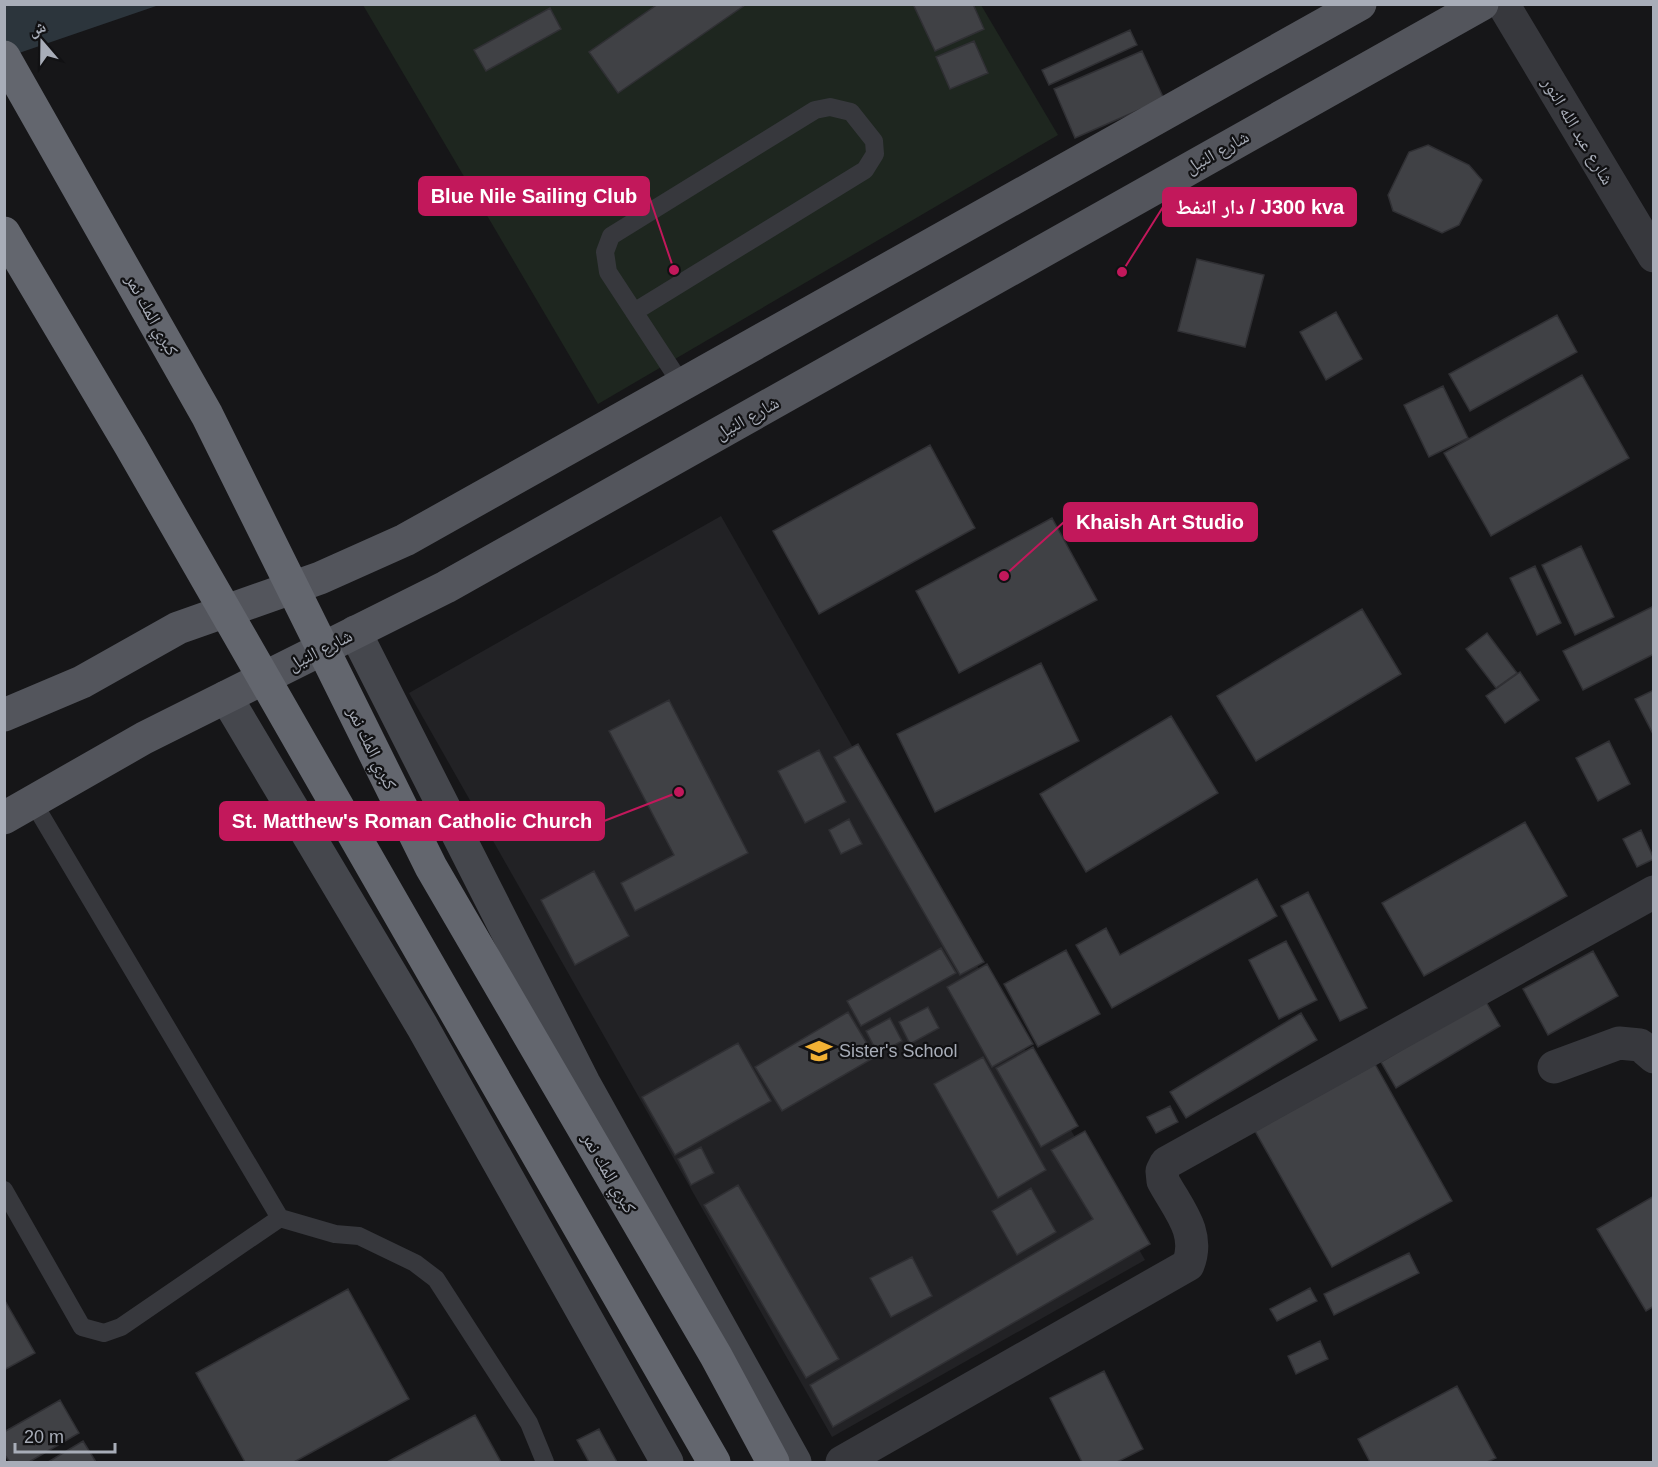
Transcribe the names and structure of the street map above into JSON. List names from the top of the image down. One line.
{"streets":{"highway":["كبري المك نمر"],"main road":["شارع النيل"],"street":["شارع عبد الله النور"]},"places":{"other":["Blue Nile Sailing Club","دار النفط / J300 kva","Khaish Art Studio","St. Matthew's Roman Catholic Church"],"school or university":["Sister's School"]},"scale_bar":"20 m","north":"top"}
